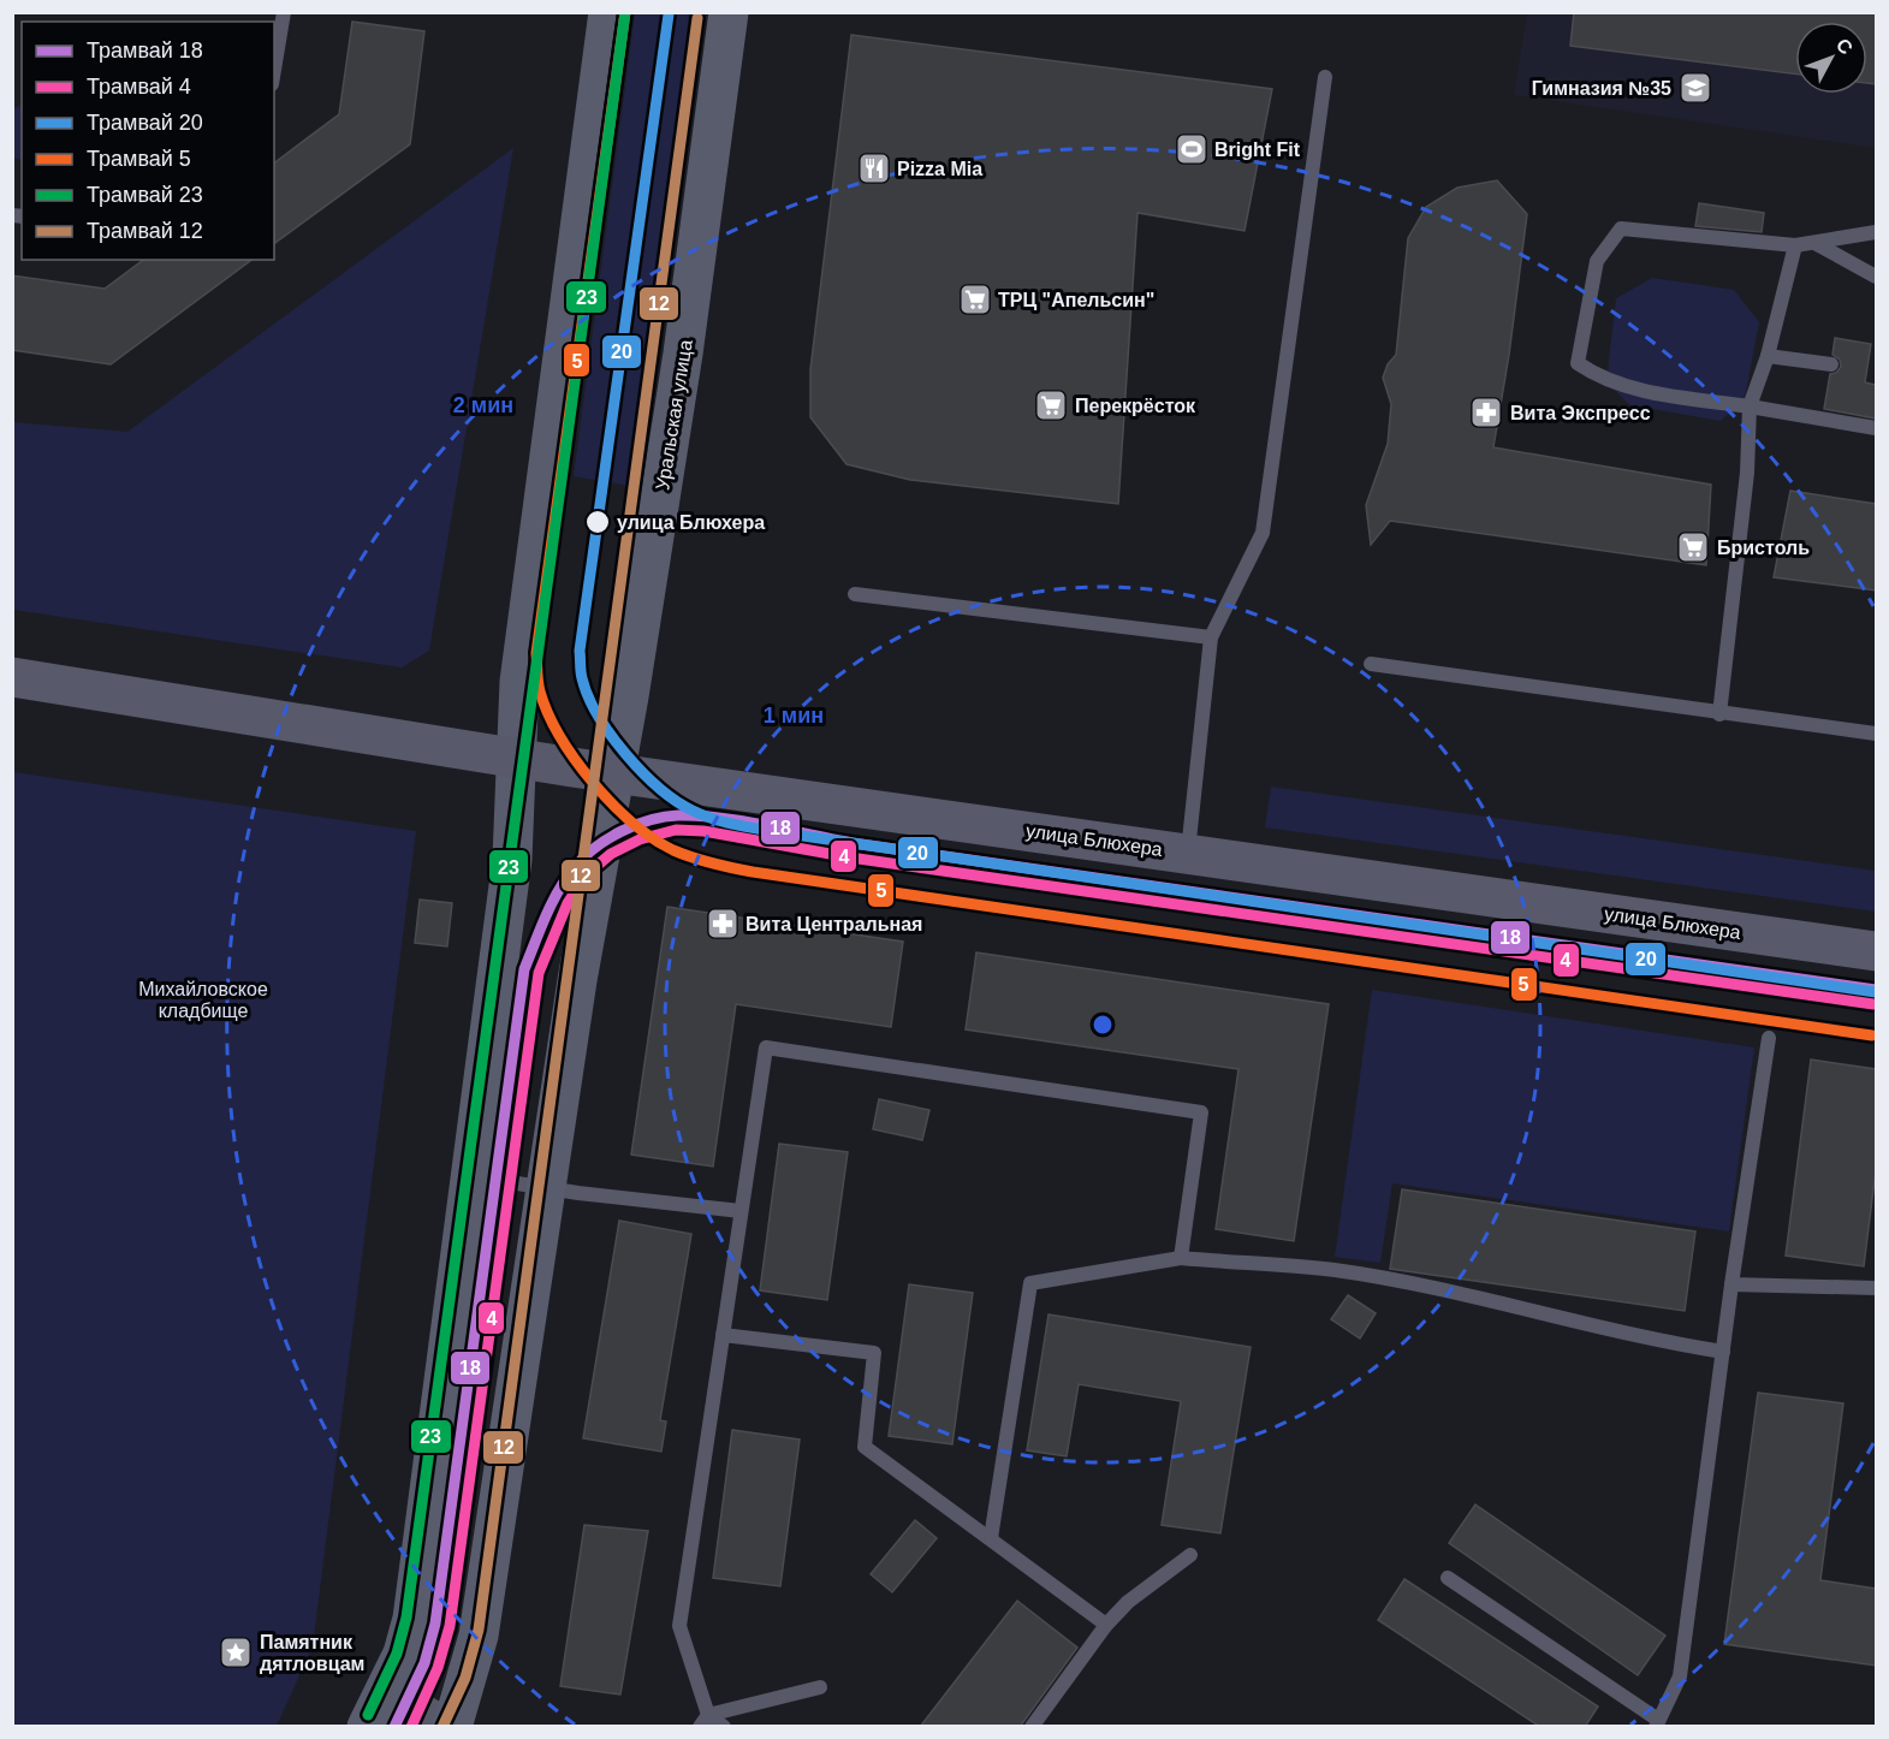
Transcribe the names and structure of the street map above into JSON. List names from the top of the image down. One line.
{"streets":{"main road":["Уральская улица","улица Блюхера"]},"crossings":[["Уральская улица","улица Блюхера"]],"parks":["Михайловское кладбище"],"places":{"school or university":["Гимназия №35"],"sports":["Bright Fit"],"restaurant":["Pizza Mia"],"supermarket":["ТРЦ \"Апельсин\"","Перекрёсток","Бристоль"],"pharmacy":["Вита Экспресс","Вита Центральная"],"other":["улица Блюхера"],"place":["Памятник дятловцам"]},"lines":["tram line 5","tram line 23","tram line 20","tram line 12","tram line 18","tram line 4"],"legend":["Трамвай 18","Трамвай 4","Трамвай 20","Трамвай 5","Трамвай 23","Трамвай 12"],"north":"top right","rings":["2 мин","1 мин"]}
